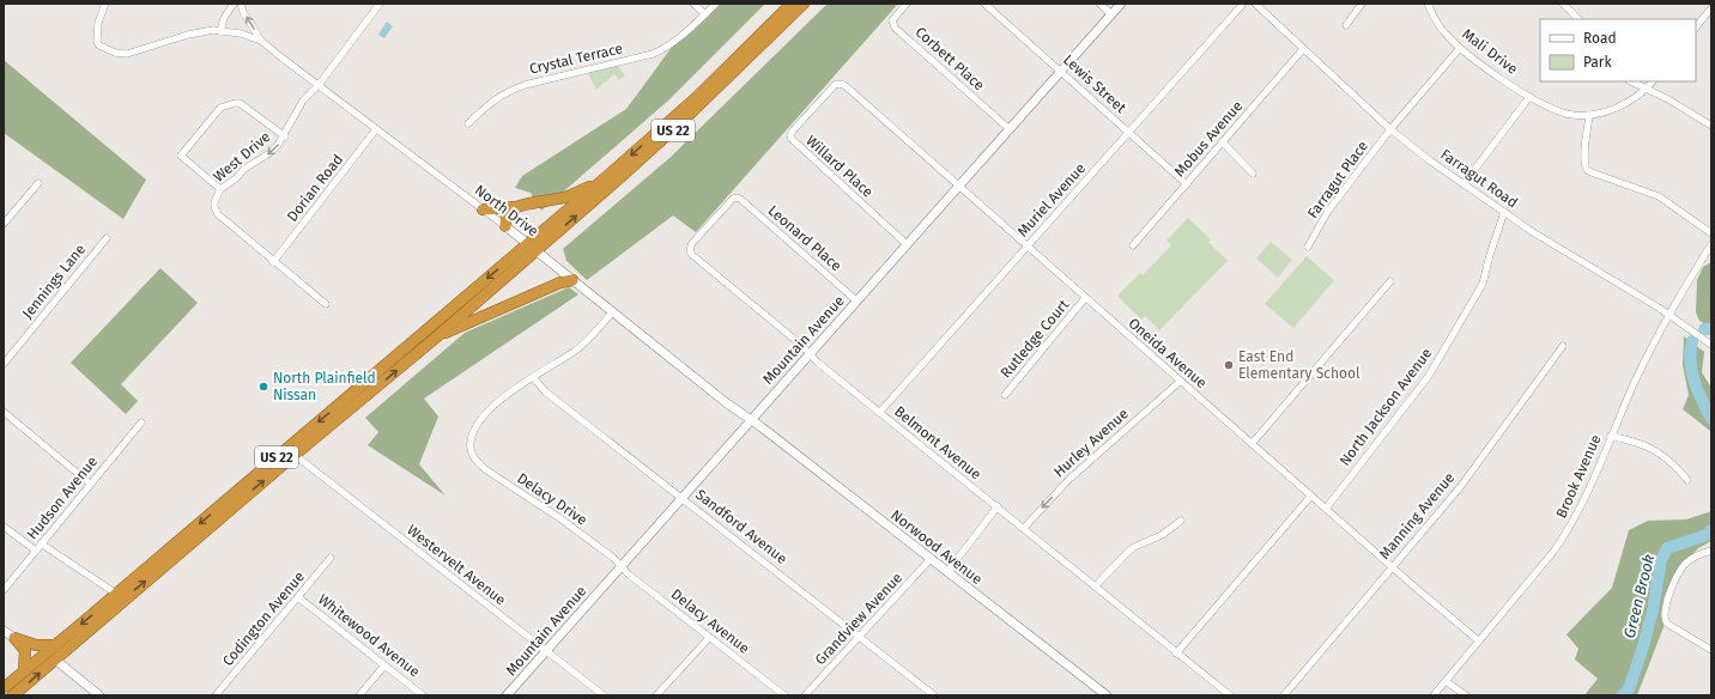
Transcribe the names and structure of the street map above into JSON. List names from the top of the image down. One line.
{"streets":{"highway":["US 22"],"street":["Mali Drive","Crystal Terrace","Corbett Place","Lewis Street","Mobus Avenue","West Drive","Willard Place","Farragut Road","Farragut Place","Dorian Road","Muriel Avenue","North Drive","Leonard Place","Jennings Lane","Rutledge Court","Mountain Avenue","Oneida Avenue","North Jackson Avenue","Belmont Avenue","Hurley Avenue","Brook Avenue","Hudson Avenue","Delacy Drive","Manning Avenue","Sandford Avenue","Norwood Avenue","Westervelt Avenue","Codington Avenue","Grandview Avenue","Delacy Avenue","Whitewood Avenue"]},"crossings":[["Mali Drive","Farragut Place"],["Corbett Place","Mountain Avenue"],["Lewis Street","Mobus Avenue"],["Lewis Street","Muriel Avenue"],["Lewis Street","Mountain Avenue"],["US 22","North Drive"],["US 22","Westervelt Avenue"],["Mobus Avenue","Farragut Road"],["West Drive","Dorian Road"],["West Drive","North Drive"],["Willard Place","Mountain Avenue"],["Willard Place","Oneida Avenue"],["Farragut Road","Farragut Place"],["Farragut Road","North Jackson Avenue"],["Farragut Road","Brook Avenue"],["Dorian Road","North Drive"],["Muriel Avenue","Oneida Avenue"],["Muriel Avenue","Belmont Avenue"],["North Drive","Mountain Avenue"],["North Drive","Norwood Avenue"],["Leonard Place","Mountain Avenue"],["Leonard Place","Belmont Avenue"],["Rutledge Court","Oneida Avenue"],["Mountain Avenue","Oneida Avenue"],["Mountain Avenue","Belmont Avenue"],["Mountain Avenue","Delacy Drive"],["Mountain Avenue","Sandford Avenue"],["Mountain Avenue","Norwood Avenue"],["Mountain Avenue","Westervelt Avenue"],["Mountain Avenue","Delacy Avenue"],["Oneida Avenue","North Jackson Avenue"],["Oneida Avenue","Hurley Avenue"],["Oneida Avenue","Brook Avenue"],["Oneida Avenue","Manning Avenue"],["Belmont Avenue","Hurley Avenue"],["Delacy Drive","Sandford Avenue"],["Delacy Drive","Delacy Avenue"],["Sandford Avenue","Grandview Avenue"],["Norwood Avenue","Grandview Avenue"],["Codington Avenue","Whitewood Avenue"]],"one_way":["Hurley Avenue"],"water":["Green Brook"],"places":["East End Elementary School","North Plainfield Nissan"],"legend":["Road","Park"]}
